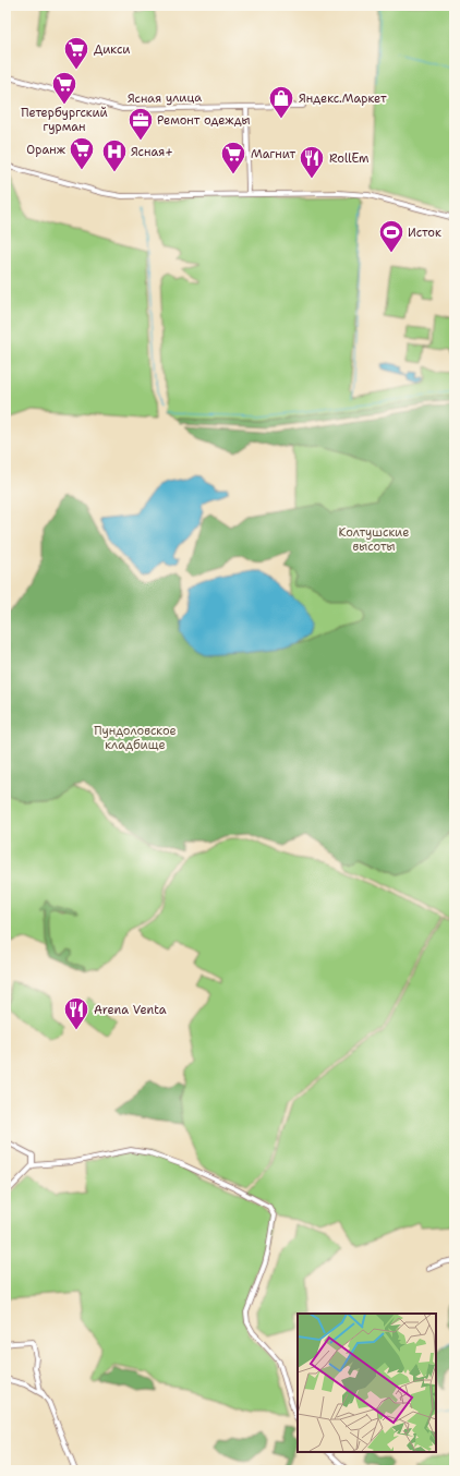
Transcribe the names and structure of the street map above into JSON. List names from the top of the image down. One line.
{"streets":{"street":["Ясная улица"]},"parks":["Колтушские высоты","Пундоловское кладбище"],"places":{"supermarket":["Дикси","Петербургский гурман","Оранж","Магнит"],"shop":["Яндекс.Маркет"],"office":["Ремонт одежды"],"hospital":["Ясная+"],"restaurant":["RollEm","Arena Venta"],"sports":["Исток"]}}
